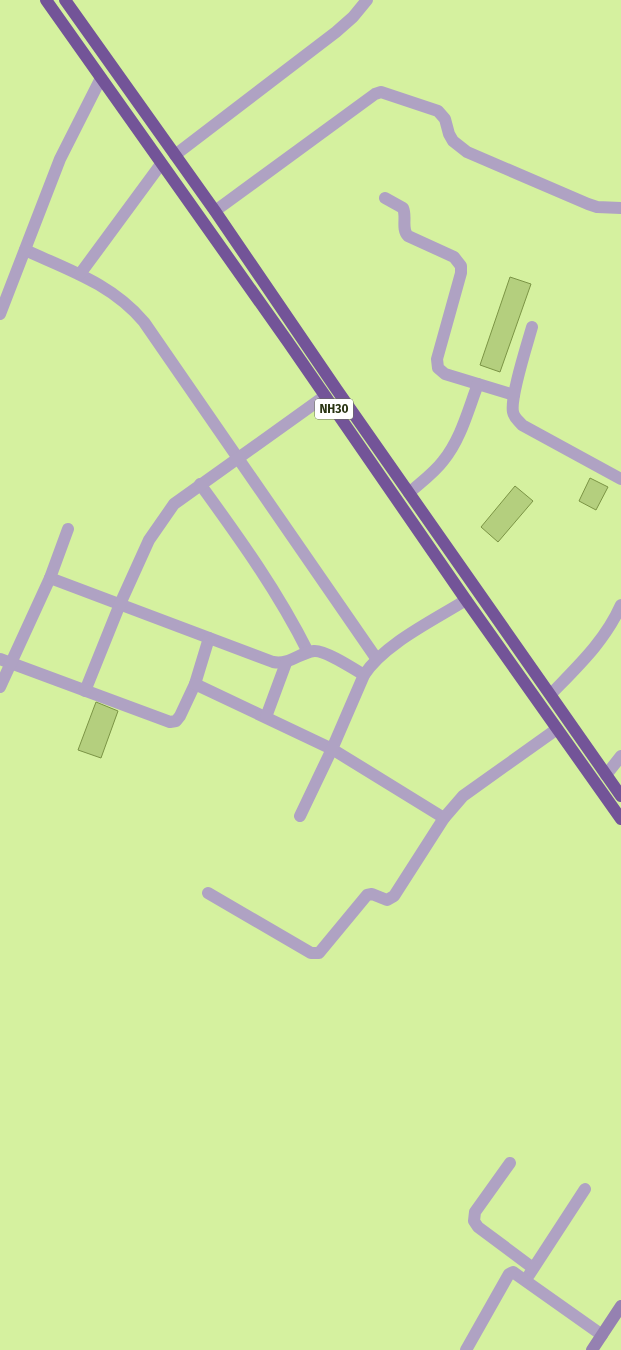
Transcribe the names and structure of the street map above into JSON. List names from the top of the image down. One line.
{"streets":{"highway":["NH30"]}}
